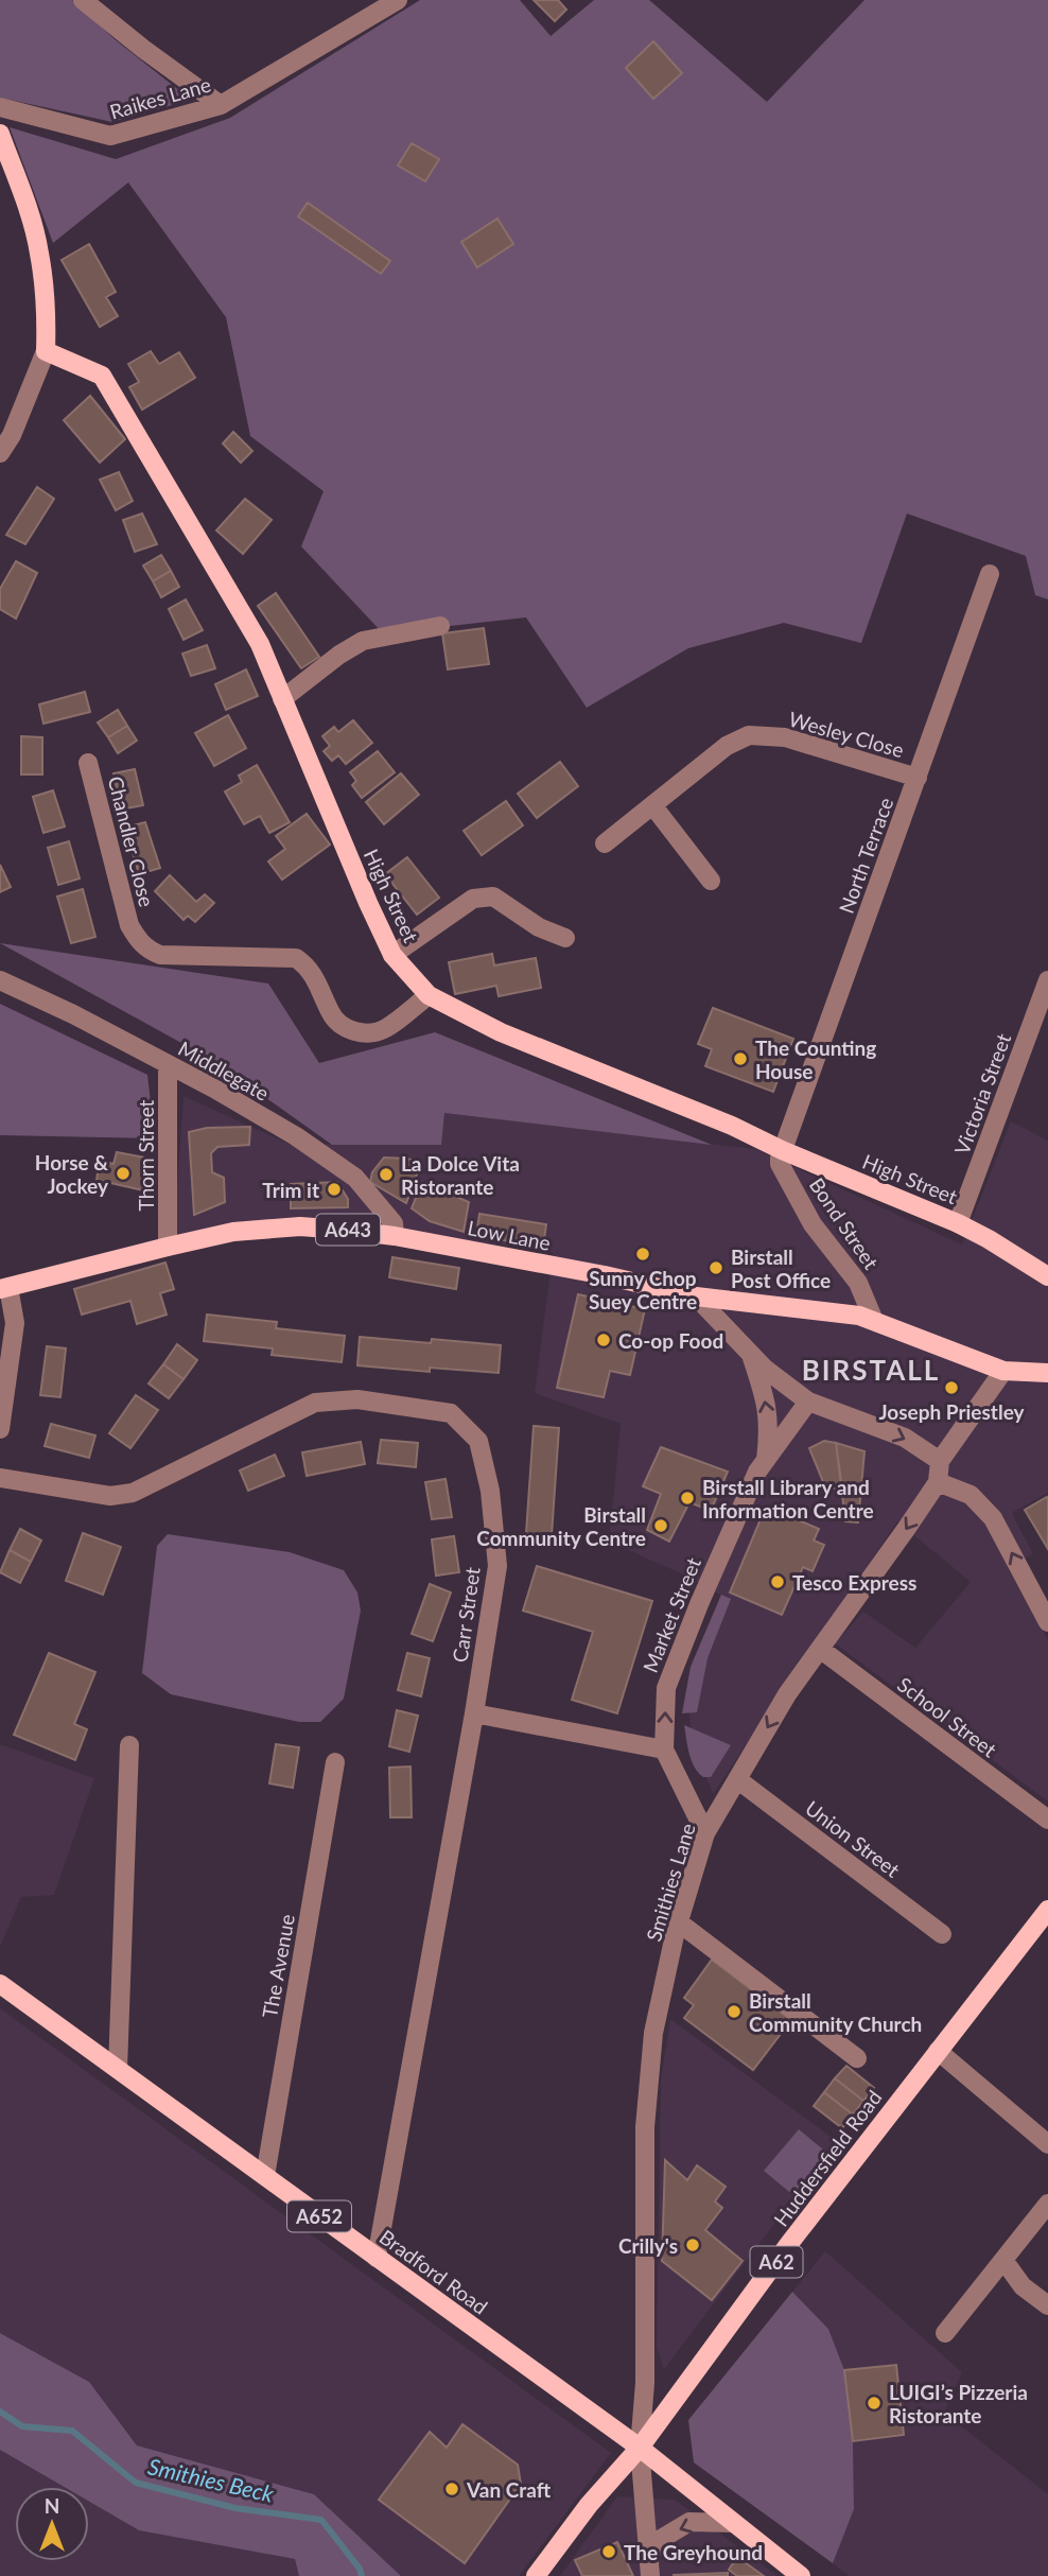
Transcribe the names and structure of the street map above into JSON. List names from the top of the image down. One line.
{"streets":{"main road":["High Street","A643","Low Lane","Huddersfield Road","A652","A62","Bradford Road"],"street":["Raikes Lane","Wesley Close","Chandler Close","North Terrace","Middlegate","Victoria Street","Thorn Street","Bond Street","Carr Street","Market Street","School Street","Union Street","Smithies Lane","The Avenue"]},"crossings":[["Wesley Close","North Terrace"],["Chandler Close","High Street"],["North Terrace","High Street"],["North Terrace","Bond Street"],["High Street","Victoria Street"],["High Street","Bond Street"],["Middlegate","Thorn Street"],["Middlegate","Low Lane"],["Thorn Street","Low Lane"],["Bond Street","Low Lane"],["A643","Low Lane"],["A643","Smithies Lane"],["Low Lane","Smithies Lane"],["Carr Street","Bradford Road"],["Market Street","Smithies Lane"],["School Street","Smithies Lane"],["Union Street","Smithies Lane"],["Smithies Lane","Huddersfield Road"],["Smithies Lane","Bradford Road"],["The Avenue","Bradford Road"],["Huddersfield Road","Bradford Road"]],"one_way":["Market Street"],"districts":["BIRSTALL"],"water":["Smithies Beck"],"places":["The Counting House","Horse & Jockey","La Dolce Vita Ristorante","Trim it","Sunny Chop Suey Centre","Birstall Post Office","Co-op Food","Joseph Priestley","Birstall Library and Information Centre","Birstall Community Centre","Tesco Express","Birstall Community Church","Crilly's","LUIGI’s Pizzeria Ristorante","Van Craft","The Greyhound"],"north":"top"}
